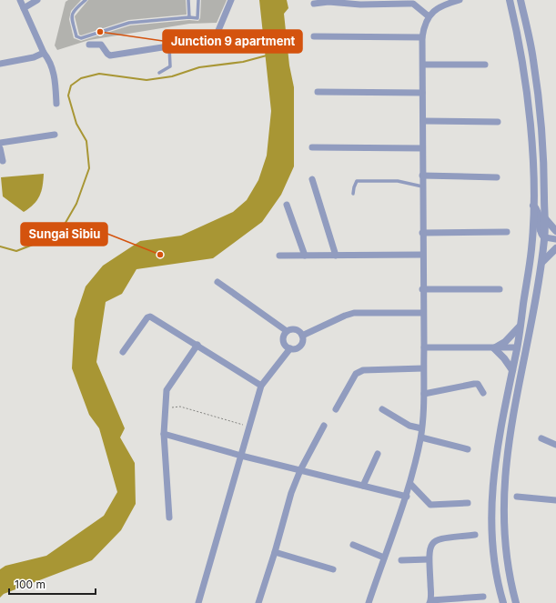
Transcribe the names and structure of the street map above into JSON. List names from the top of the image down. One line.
{"places":["Junction 9 apartment","Sungai Sibiu"],"scale_bar":"100 m"}
